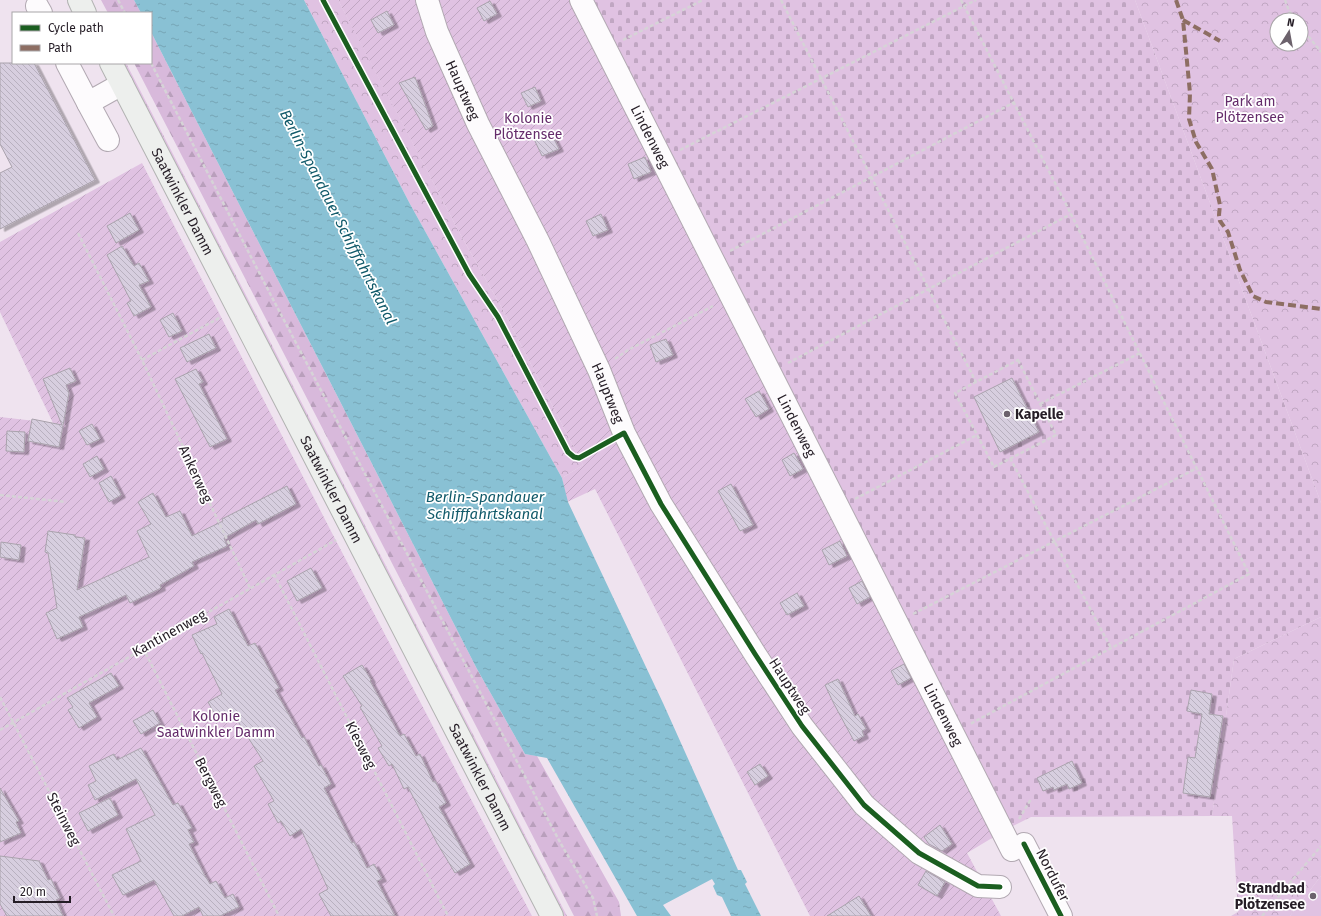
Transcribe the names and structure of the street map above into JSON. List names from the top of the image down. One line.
{"streets":{"main road":["Saatwinkler Damm"],"street":["Hauptweg","Lindenweg","Nordufer"],"path":["Ankerweg","Kantinenweg","Kiesweg","Bergweg","Steinweg"]},"crossings":[["Lindenweg","Nordufer"],["Ankerweg","Kantinenweg"],["Kantinenweg","Kiesweg"],["Kantinenweg","Bergweg"],["Kantinenweg","Steinweg"]],"water":["Berlin-Spandauer Schifffahrtskanal"],"parks":["Park am Plötzensee","Kolonie Plötzensee","Kolonie Saatwinkler Damm"],"places":["Kapelle","Strandbad Plötzensee"],"legend":["Cycle path","Path"],"scale_bar":"20 m","north":"top"}
